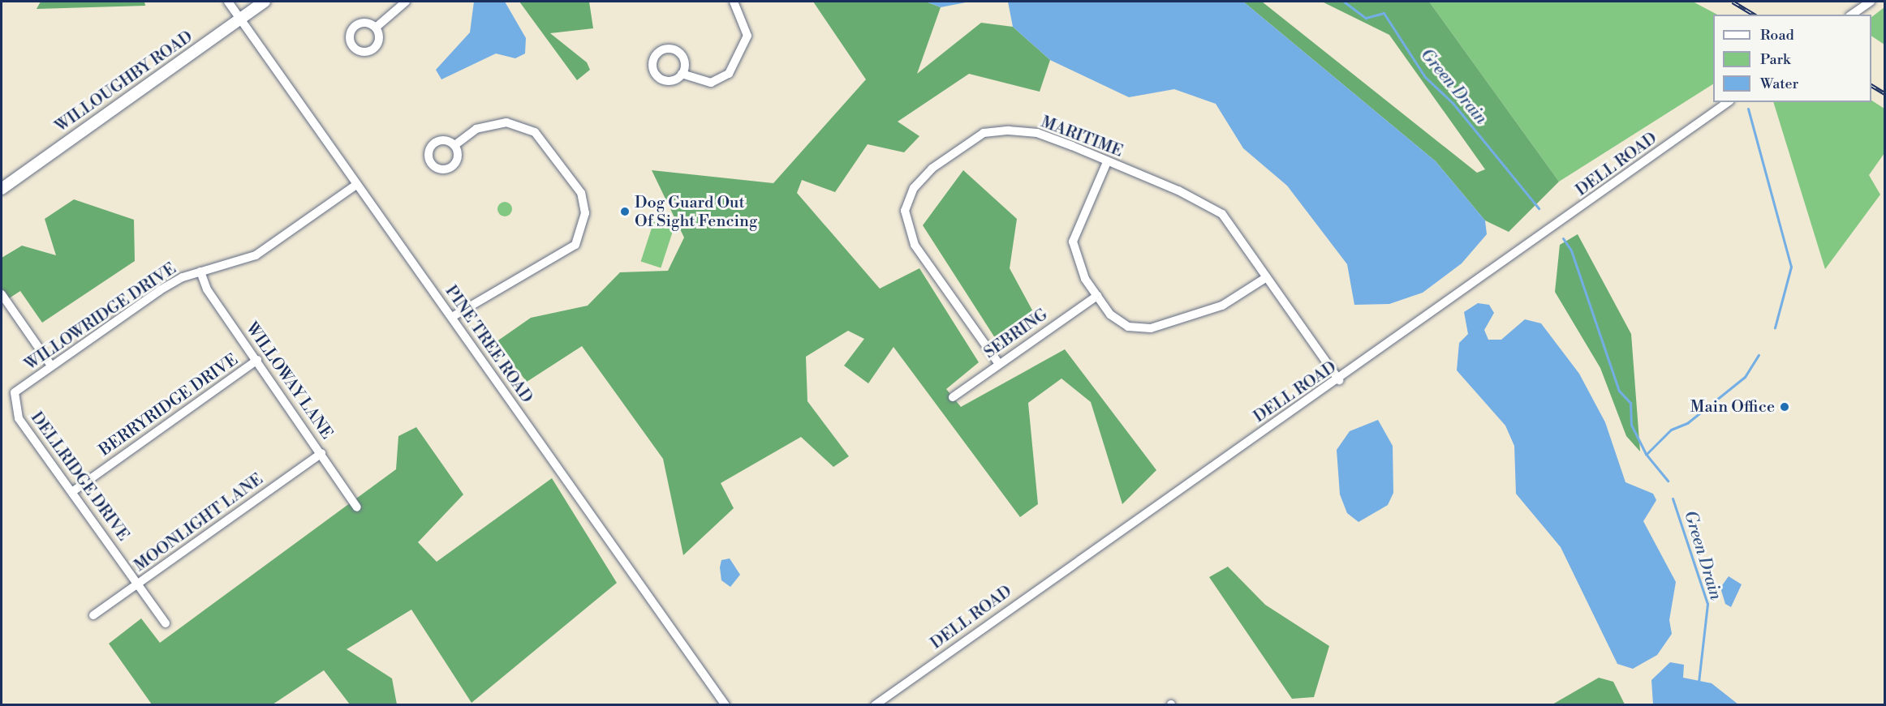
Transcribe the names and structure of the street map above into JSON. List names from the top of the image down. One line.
{"streets":{"street":["WILLOUGHBY ROAD","MARITIME","DELL ROAD","WILLOWRIDGE DRIVE","SEBRING","PINE TREE ROAD","WILLOWAY LANE","BERRYRIDGE DRIVE","DELLRIDGE DRIVE","MOONLIGHT LANE"]},"crossings":[["WILLOUGHBY ROAD","PINE TREE ROAD"],["MARITIME","DELL ROAD"],["MARITIME","SEBRING"],["WILLOWRIDGE DRIVE","PINE TREE ROAD"],["WILLOWRIDGE DRIVE","WILLOWAY LANE"],["WILLOWRIDGE DRIVE","DELLRIDGE DRIVE"],["WILLOWAY LANE","BERRYRIDGE DRIVE"],["WILLOWAY LANE","MOONLIGHT LANE"],["BERRYRIDGE DRIVE","DELLRIDGE DRIVE"],["DELLRIDGE DRIVE","MOONLIGHT LANE"]],"water":["Green Drain"],"places":["Dog Guard Out Of Sight Fencing","Main Office"],"legend":["Road","Park","Water"]}
